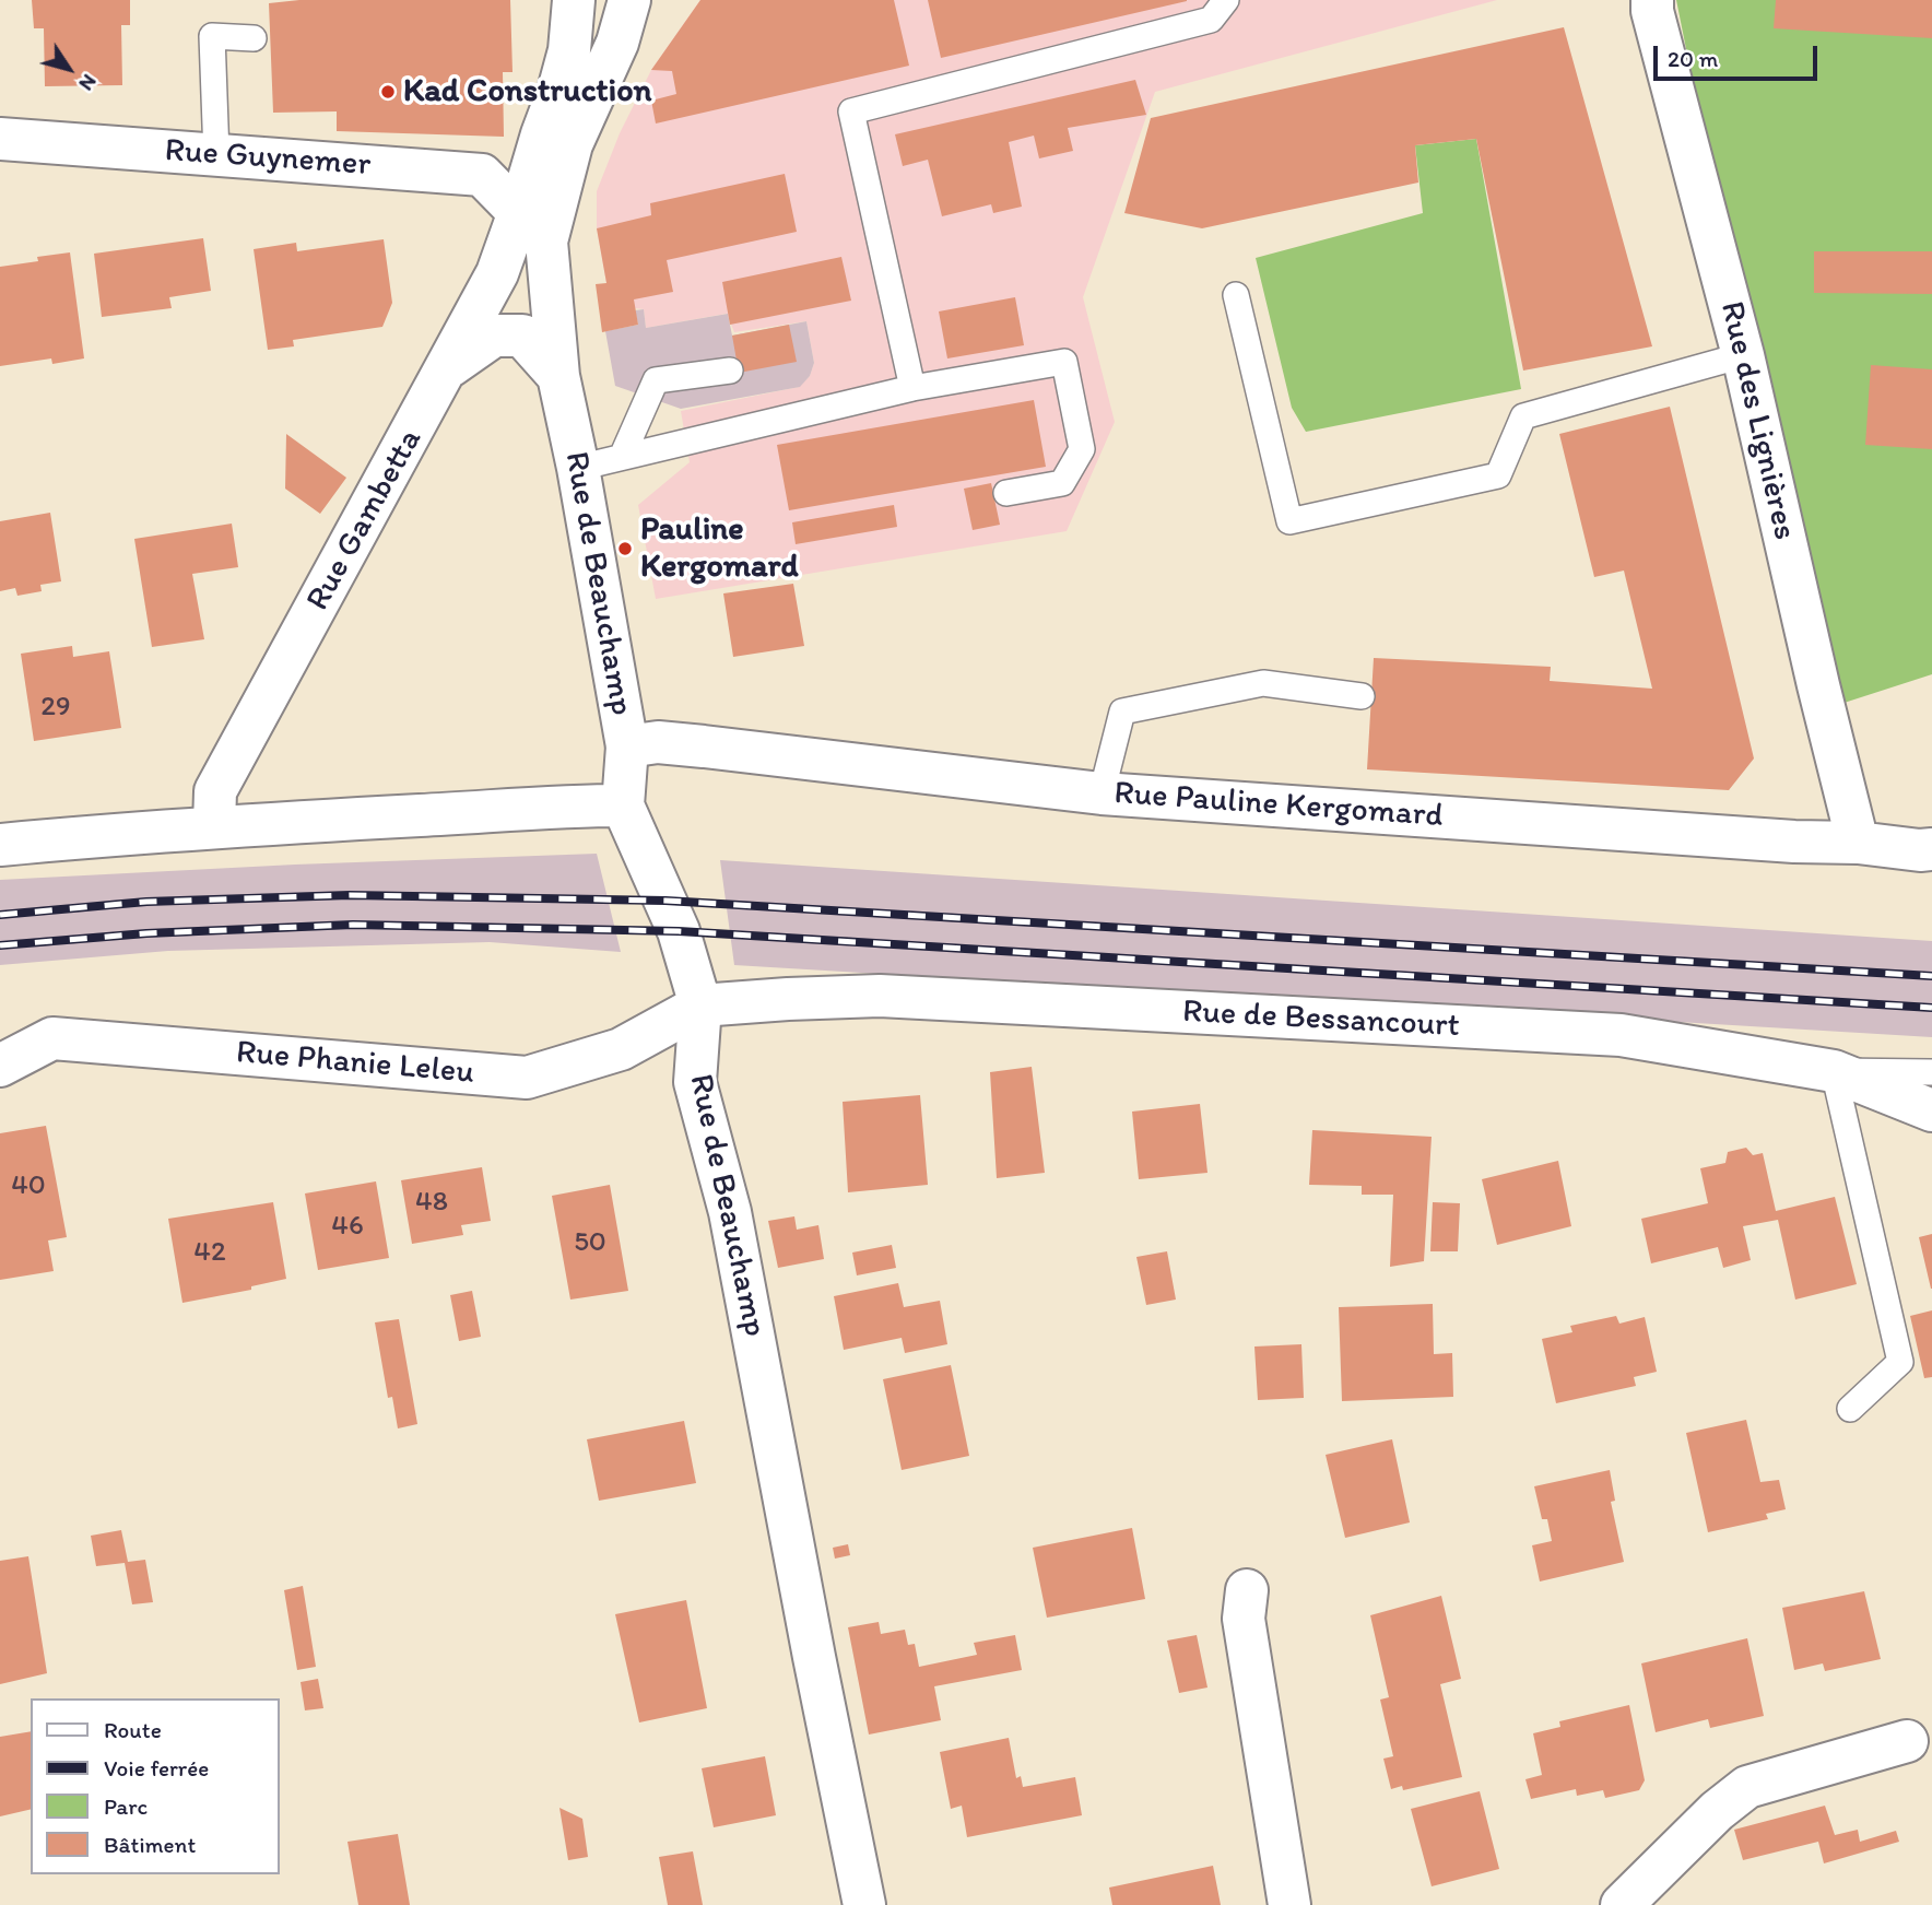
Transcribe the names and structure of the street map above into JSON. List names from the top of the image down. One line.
{"streets":{"street":["Rue Guynemer","Rue des Lignières","Rue Gambetta","Rue de Beauchamp","Rue Pauline Kergomard","Rue de Bessancourt","Rue Phanie Leleu"]},"crossings":[["Rue Guynemer","Rue Gambetta"],["Rue Guynemer","Rue de Beauchamp"],["Rue des Lignières","Rue Pauline Kergomard"],["Rue Gambetta","Rue de Beauchamp"],["Rue de Beauchamp","Rue Pauline Kergomard"],["Rue de Beauchamp","Rue de Bessancourt"],["Rue de Beauchamp","Rue Phanie Leleu"],["Rue de Bessancourt","Rue Phanie Leleu"]],"places":["Kad Construction","Pauline Kergomard"],"house_numbers":["29","40","48","46","50","42"],"legend":["Route","Voie ferrée","Parc","Bâtiment"],"scale_bar":"20 m","north":"bottom right"}
